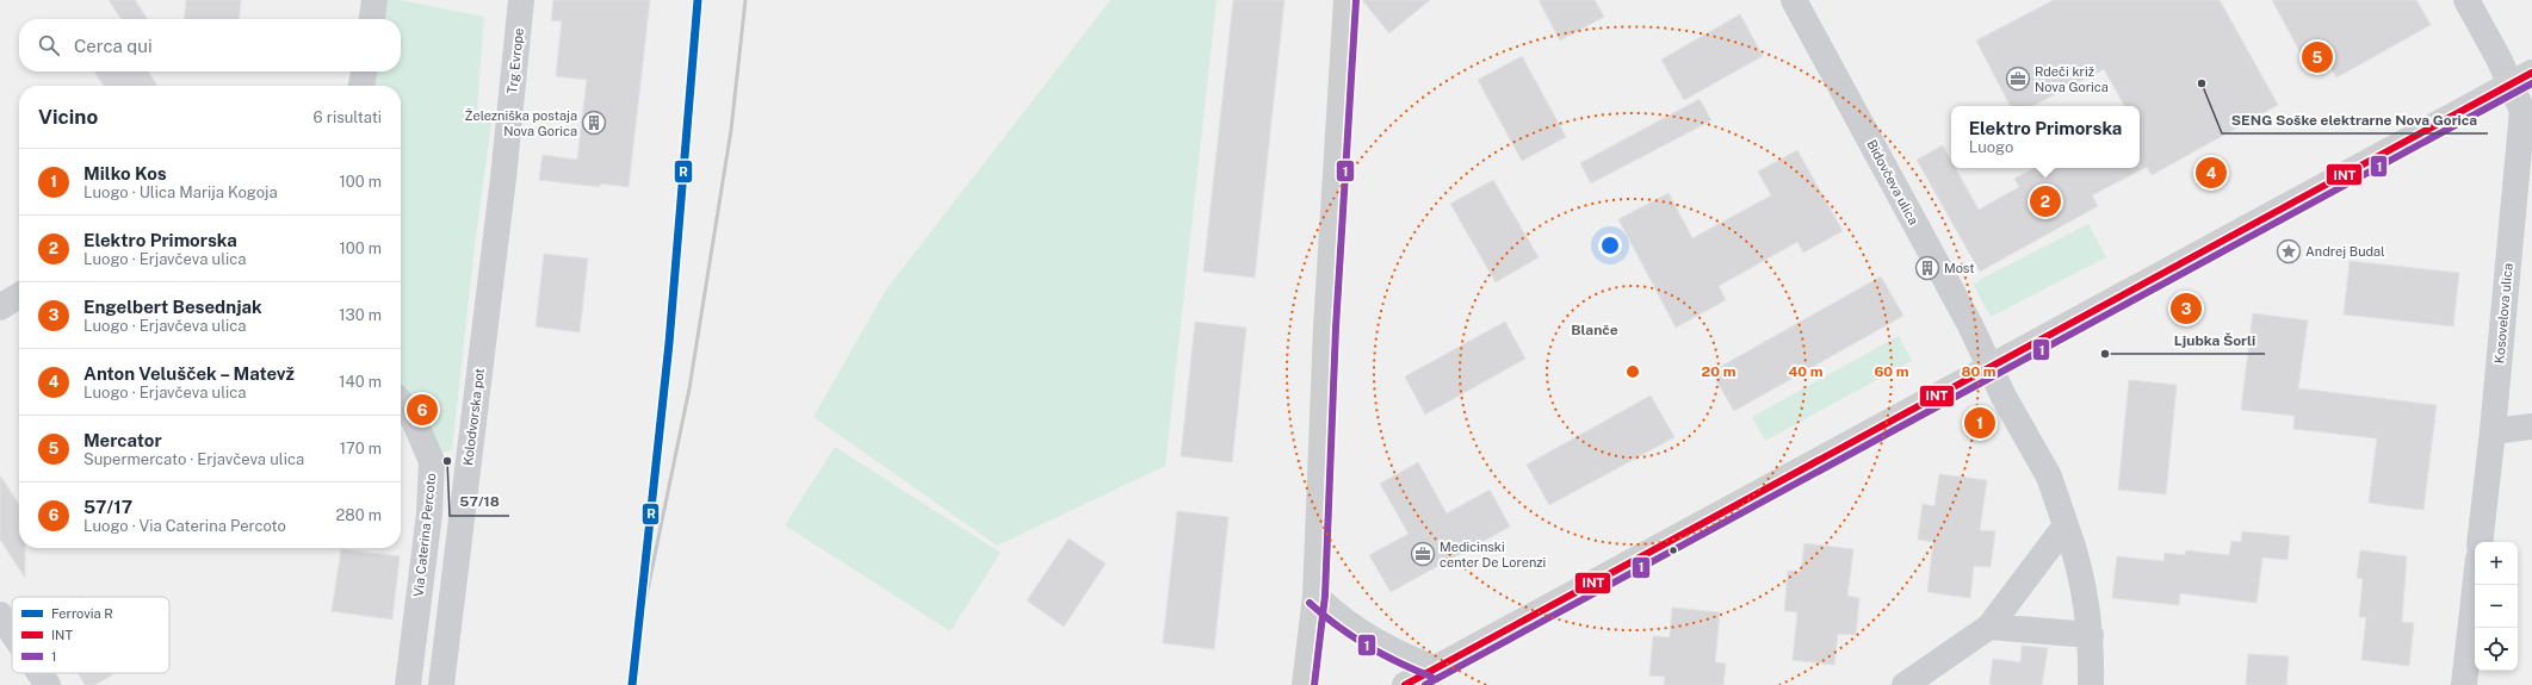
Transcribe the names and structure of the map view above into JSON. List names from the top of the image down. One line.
{"streets":{"street":["Trg Evrope","Bidovčeva ulica","Kosovelova ulica","Kolodvorska pot","Via Caterina Percoto"]},"crossings":[["Trg Evrope","Kolodvorska pot"]],"districts":["Blanče"],"places":{"office":["Rdeči križ Nova Gorica","Medicinski center De Lorenzi"],"other":["SENG Soške elektrarne Nova Gorica","Ljubka Šorli","57/18"],"building":["Železniška postaja Nova Gorica","Most"],"place":["Andrej Budal"]},"lines":["rail line R","transit line 1","transit line INT"],"legend":["Ferrovia R","INT","1"],"page":{"search":"Cerca qui","pins":["5","4","2","3","6","1"],"heading":["Vicino","6 risultati"],"popup":["Elektro Primorska","Luogo"],"list":[{"mark":"1","name":"Milko Kos","note":"Luogo · Ulica Marija Kogoja","value":"100 m"},{"mark":"2","name":"Elektro Primorska","note":"Luogo · Erjavčeva ulica","value":"100 m"},{"mark":"3","name":"Engelbert Besednjak","note":"Luogo · Erjavčeva ulica","value":"130 m"},{"mark":"4","name":"Anton Velušček – Matevž","note":"Luogo · Erjavčeva ulica","value":"140 m"},{"mark":"5","name":"Mercator","note":"Supermercato · Erjavčeva ulica","value":"170 m"},{"mark":"6","name":"57/17","note":"Luogo · Via Caterina Percoto","value":"280 m"}],"map_buttons":["+","−"]},"rings":["20 m","40 m","60 m","80 m"]}
